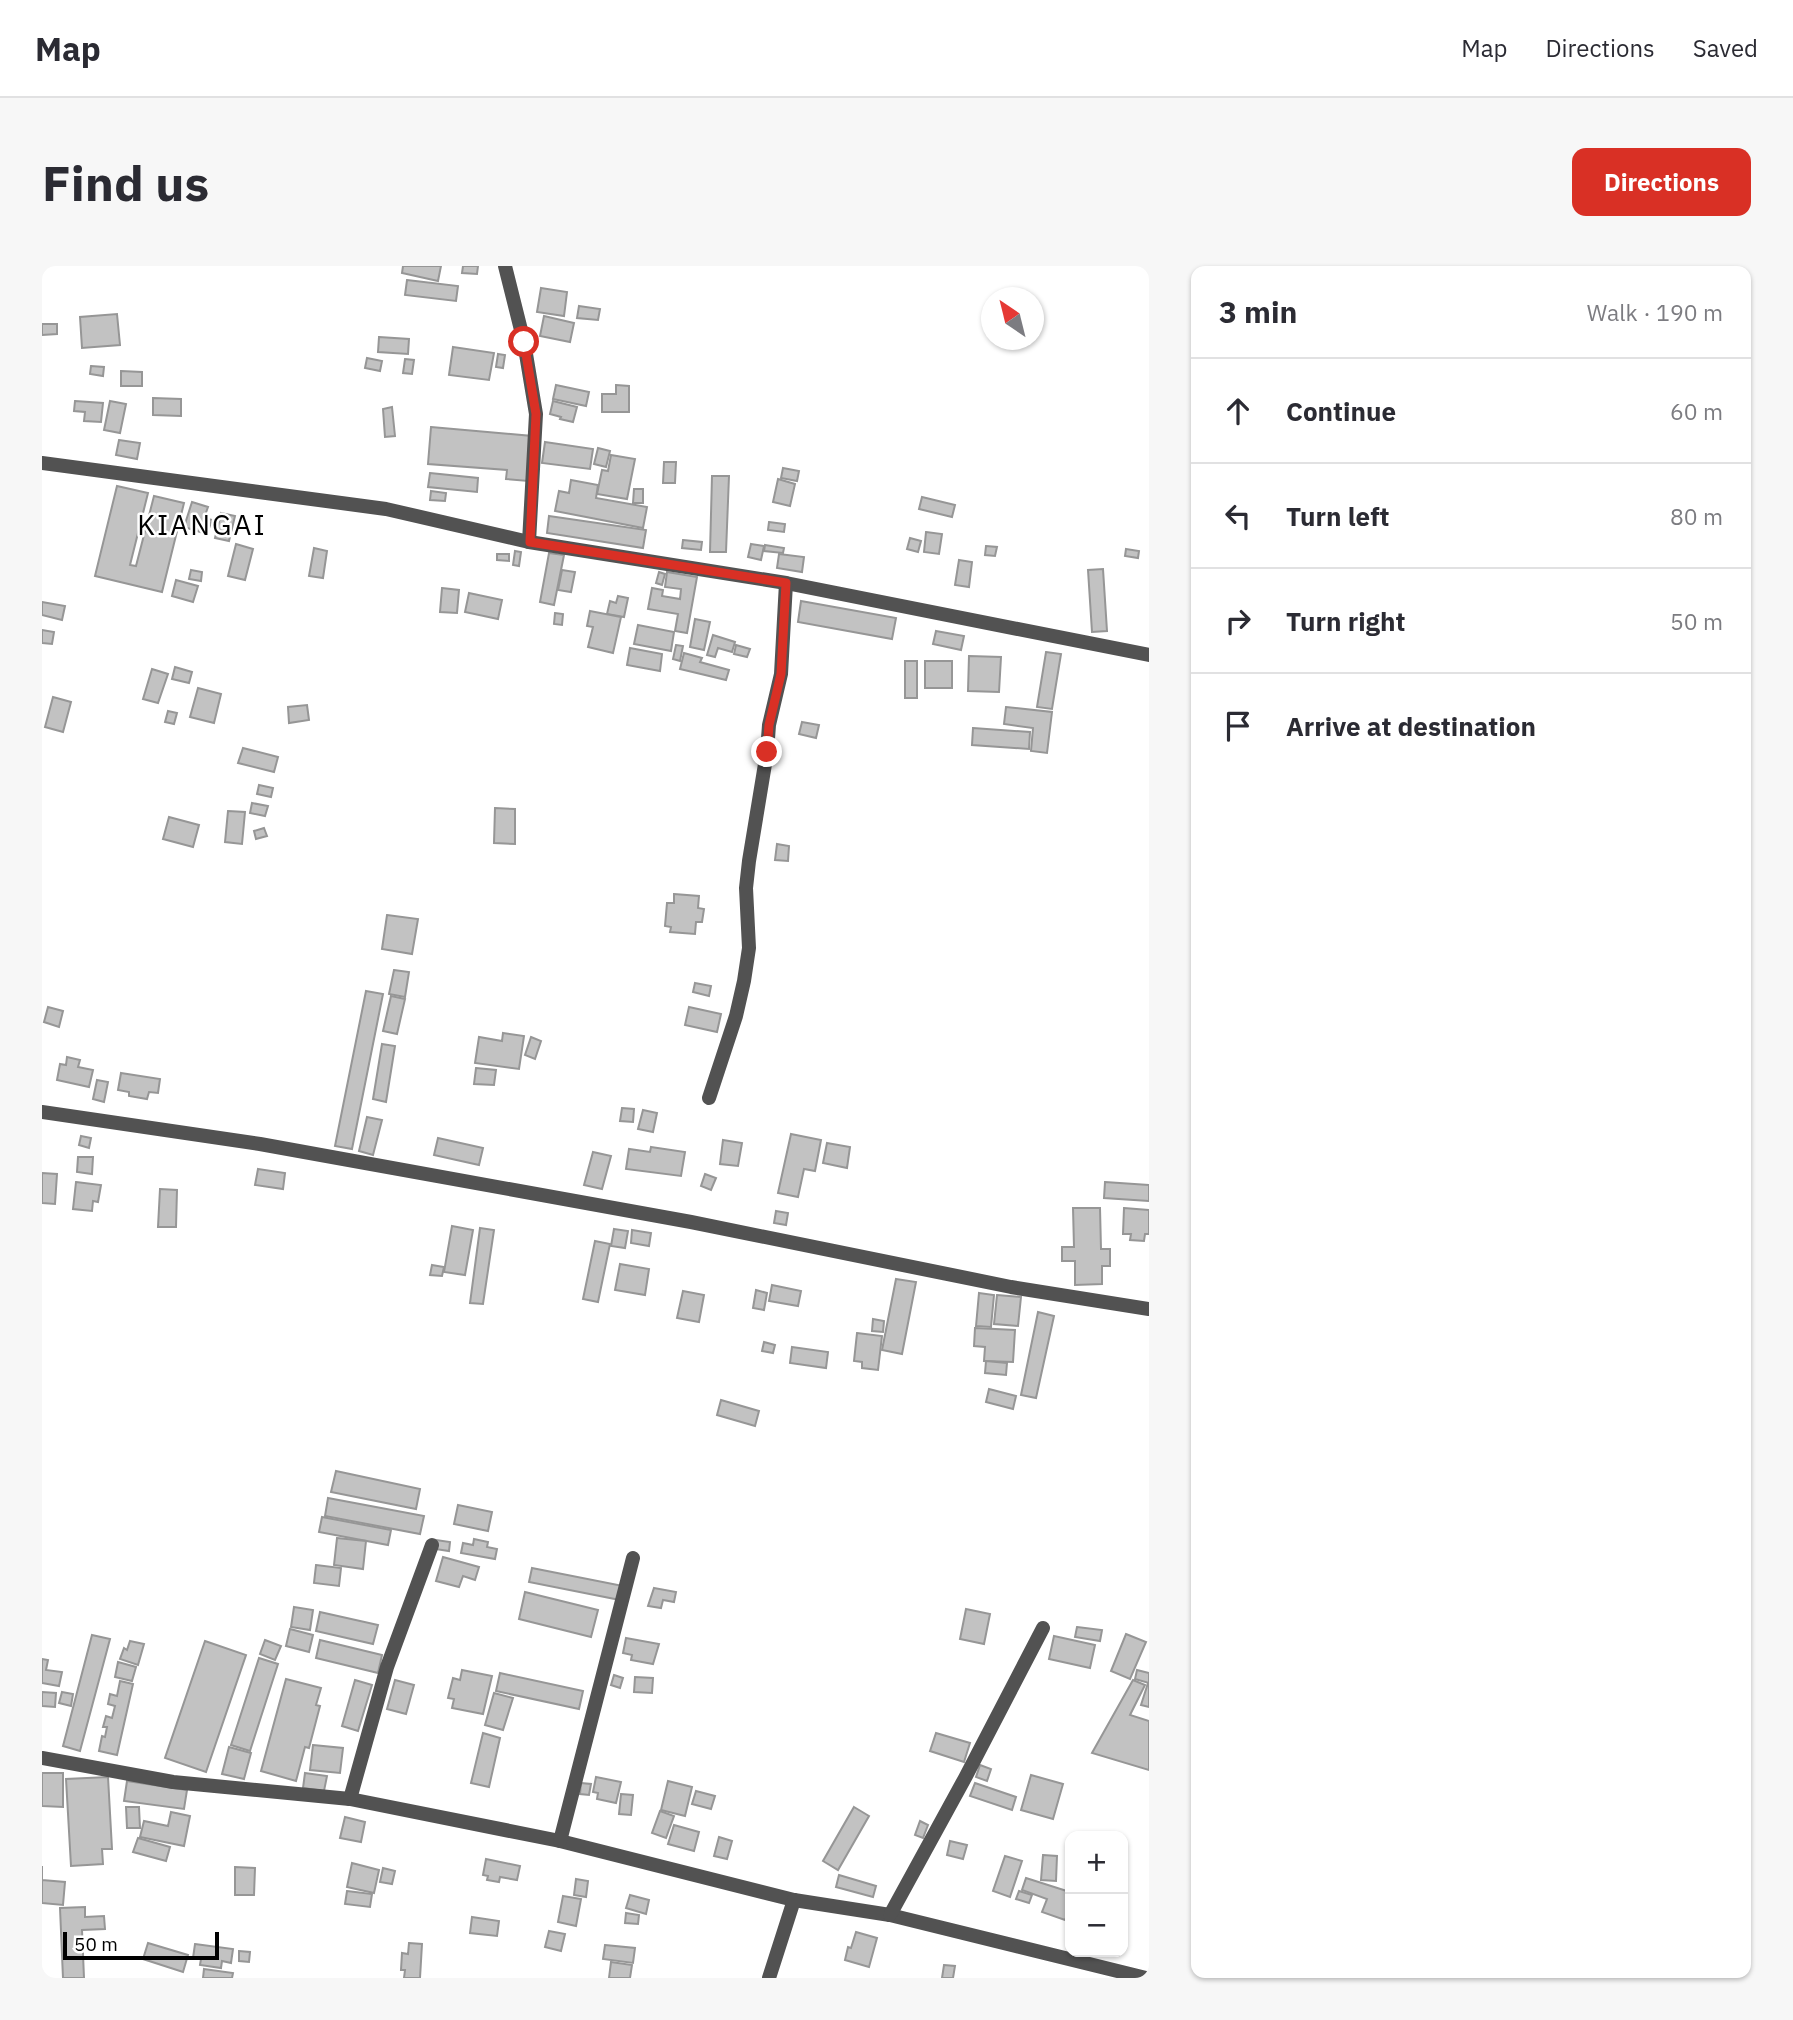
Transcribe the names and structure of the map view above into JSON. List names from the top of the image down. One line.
{"districts":["KIANGAI"],"scale_bar":"50 m","north":"top left","page":{"header":"Map","nav":["Map","Directions","Saved"],"buttons":"Directions","title":"Find us","heading":["3 min","Walk · 190 m"],"list":[["Continue","60 m"],["Turn left","80 m"],["Turn right","50 m"],"Arrive at destination"],"map_buttons":["+","−"],"scale":"50 m"}}
